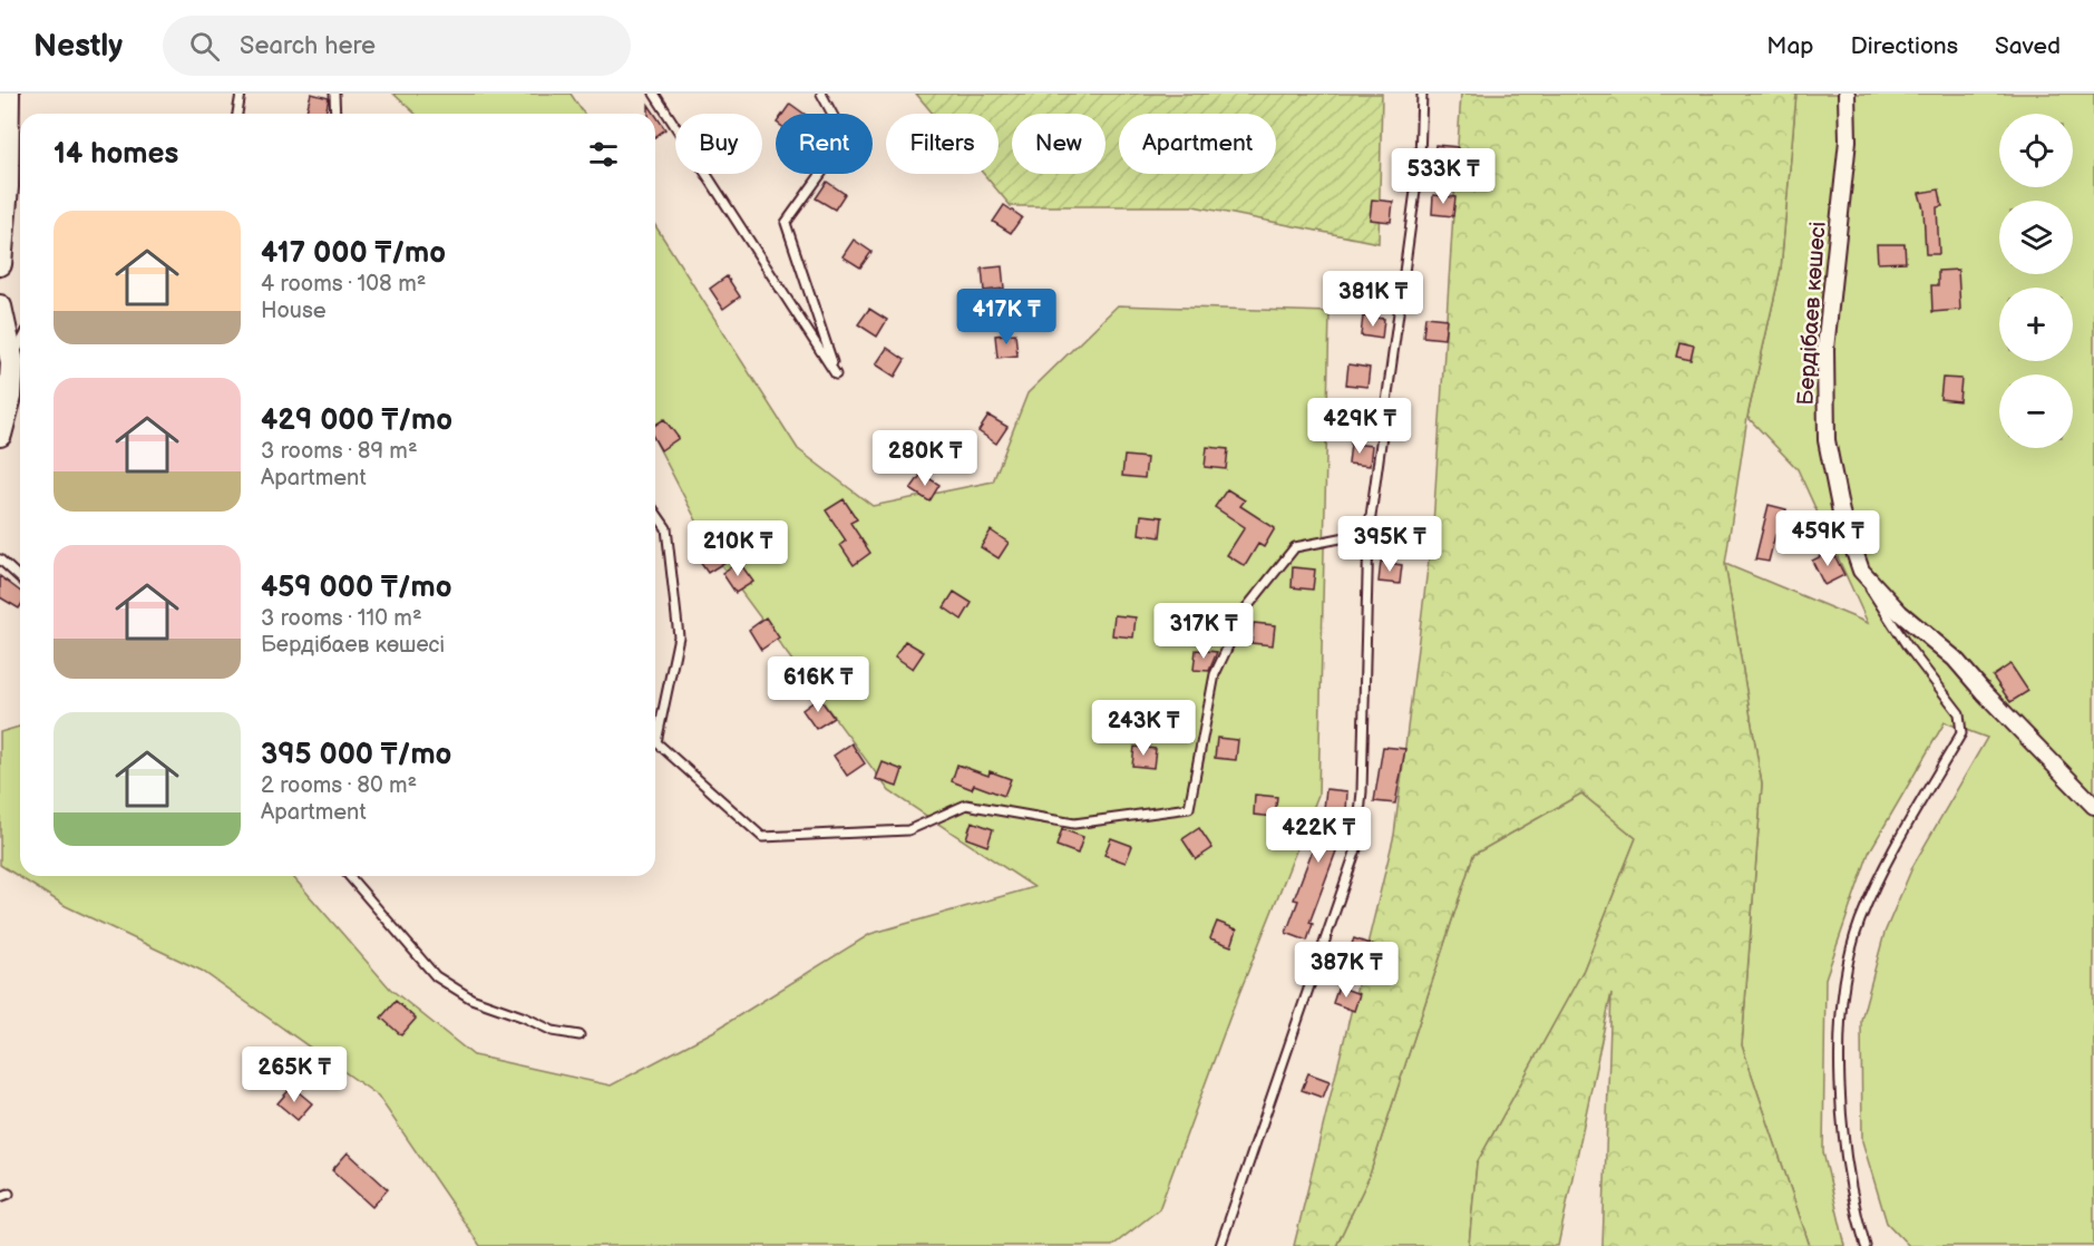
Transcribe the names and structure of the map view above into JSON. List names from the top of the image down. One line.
{"streets":{"street":["Бердібаев көшесі"]},"page":{"header":"Nestly","search":"Search here","nav":["Map","Directions","Saved"],"map_buttons":["+","−"],"chip":["Buy","Rent","Filters","New","Apartment"],"heading":"14 homes","price":["533K ₸","381K ₸","417K ₸","429K ₸","280K ₸","459K ₸","395K ₸","210K ₸","317K ₸","616K ₸","243K ₸","422K ₸","387K ₸","265K ₸"],"list":[{"name":"417 000 ₸/mo","note":"4 rooms · 108 m² · House"},{"name":"429 000 ₸/mo","note":"3 rooms · 89 m² · Apartment"},{"name":"459 000 ₸/mo","note":"3 rooms · 110 m² · Бердібаев көшесі"},{"name":"395 000 ₸/mo","note":"2 rooms · 80 m² · Apartment"}]}}
